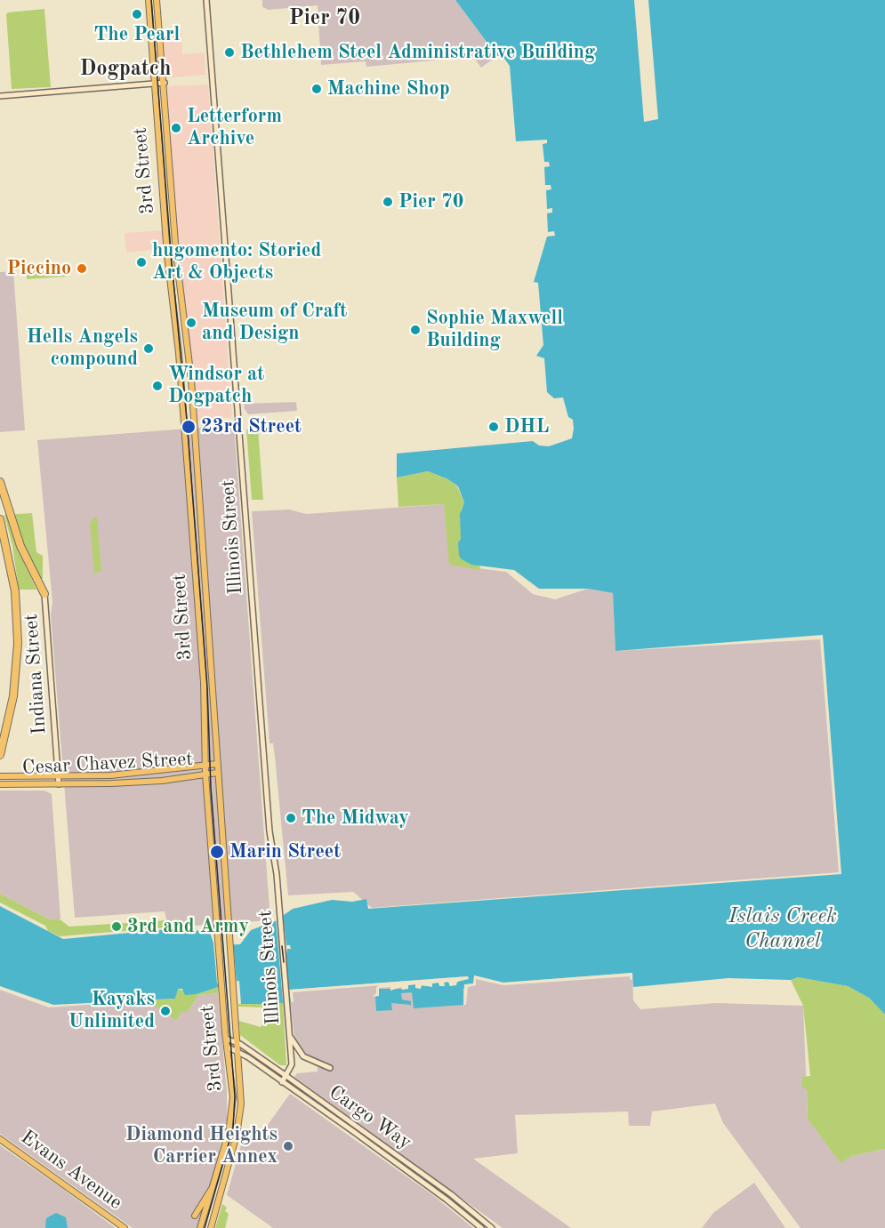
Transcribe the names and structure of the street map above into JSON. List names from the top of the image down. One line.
{"streets":{"main road":["3rd Street","Cesar Chavez Street","Evans Avenue"],"street":["Illinois Street","Indiana Street","Cargo Way"]},"crossings":[["3rd Street","Cesar Chavez Street"],["3rd Street","Cargo Way"],["Illinois Street","Cargo Way"],["Indiana Street","Cesar Chavez Street"]],"districts":["Pier 70","Dogpatch"],"water":["Islais Creek Channel"],"places":["The Pearl","Bethlehem Steel Administrative Building","Machine Shop","Letterform Archive","Pier 70","hugomento: Storied Art & Objects","Piccino","Museum of Craft and Design","Sophie Maxwell Building","Hells Angels compound","Windsor at Dogpatch","23rd Street","DHL","The Midway","Marin Street","3rd and Army","Kayaks Unlimited","Diamond Heights Carrier Annex"]}
